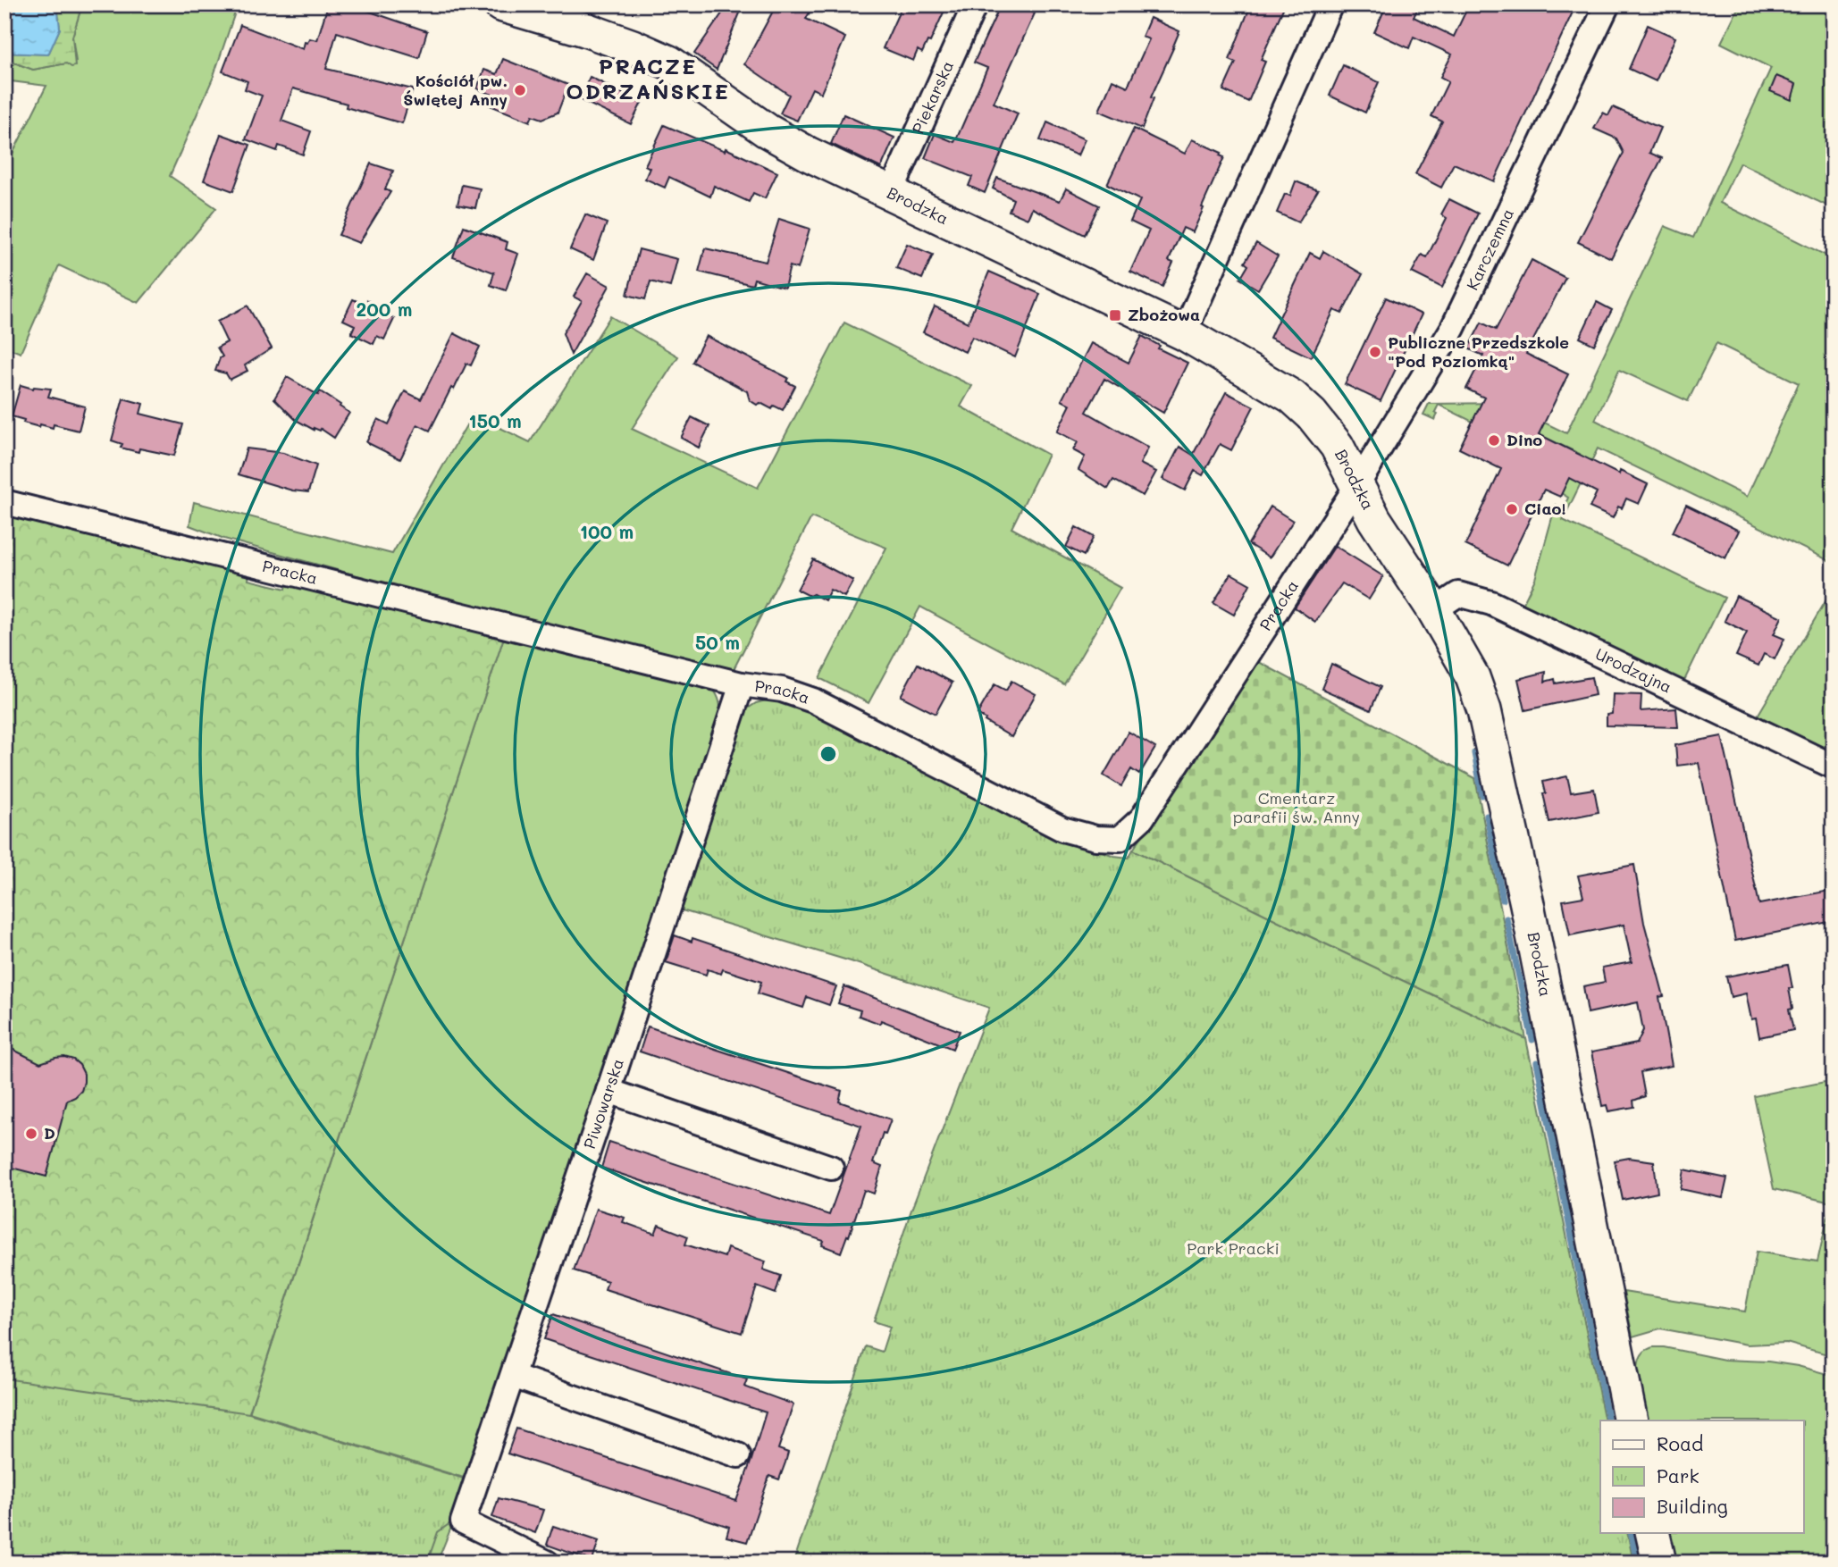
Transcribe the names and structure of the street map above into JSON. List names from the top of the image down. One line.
{"streets":{"street":["Piekarska","Brodzka","Karczemna","Pracka","Urodzajna","Piwowarska"]},"crossings":[["Piekarska","Brodzka"],["Brodzka","Karczemna"],["Brodzka","Pracka"],["Brodzka","Urodzajna"],["Karczemna","Pracka"],["Pracka","Piwowarska"]],"districts":["PRACZE ODRZAŃSKIE"],"parks":["Cmentarz parafii św. Anny","Park Pracki"],"places":{"other":["Kościół pw. Świętej Anny","Publiczne Przedszkole \"Pod Poziomką\"","Dino","Ciao!","D"],"transit":["Zbożowa"]},"legend":["Road","Park","Building"],"rings":["200 m","150 m","100 m","50 m"]}
